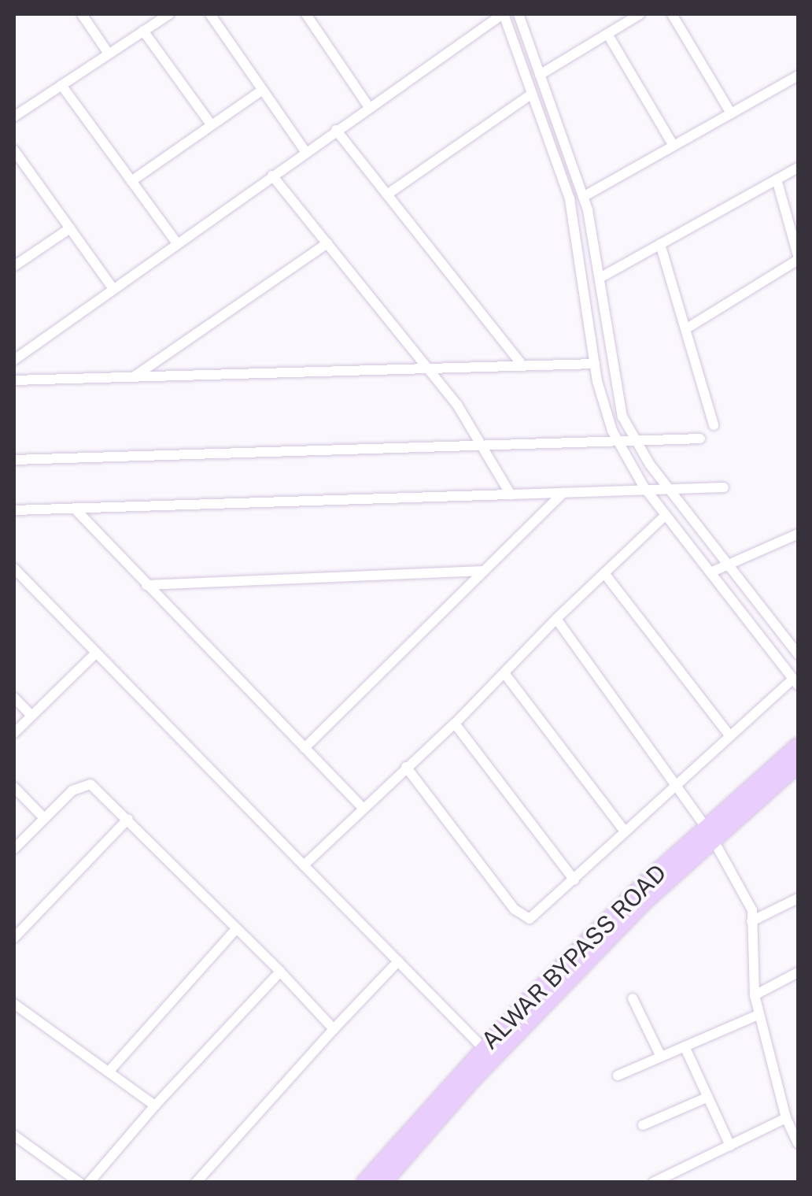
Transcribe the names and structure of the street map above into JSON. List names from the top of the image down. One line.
{"streets":{"main road":["ALWAR BYPASS ROAD"]}}
